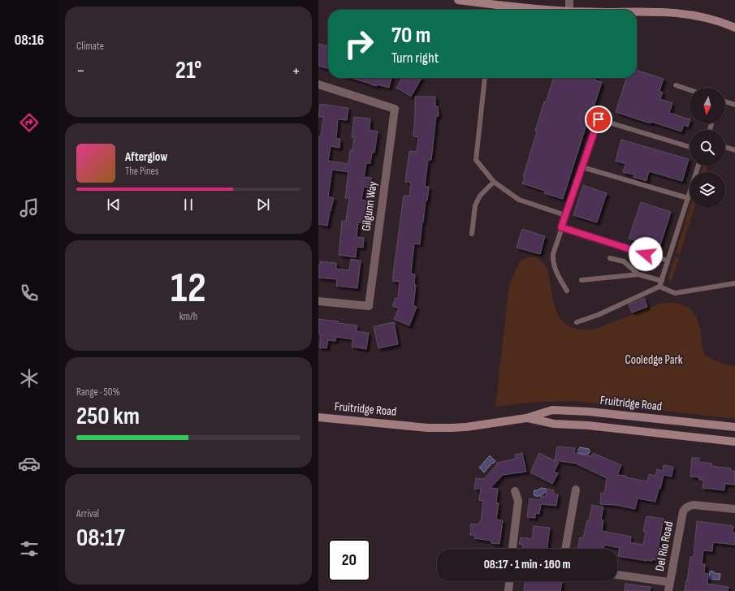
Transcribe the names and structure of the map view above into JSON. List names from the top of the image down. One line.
{"streets":{"main road":["Fruitridge Road"],"street":["Gilgunn Way","Del Rio Road"]},"parks":["Cooledge Park"],"north":"bottom","page":{"tabs":"08:16","tile":["Climate",["12","km/h"],["Range · 50%","250 km"],["Arrival","08:17"]],"turn":["70 m","Turn right"],"heat":["−","21°","+"],"song":["Afterglow","The Pines"],"limit":"20","trip":"08:17 · 1 min · 160 m"}}
